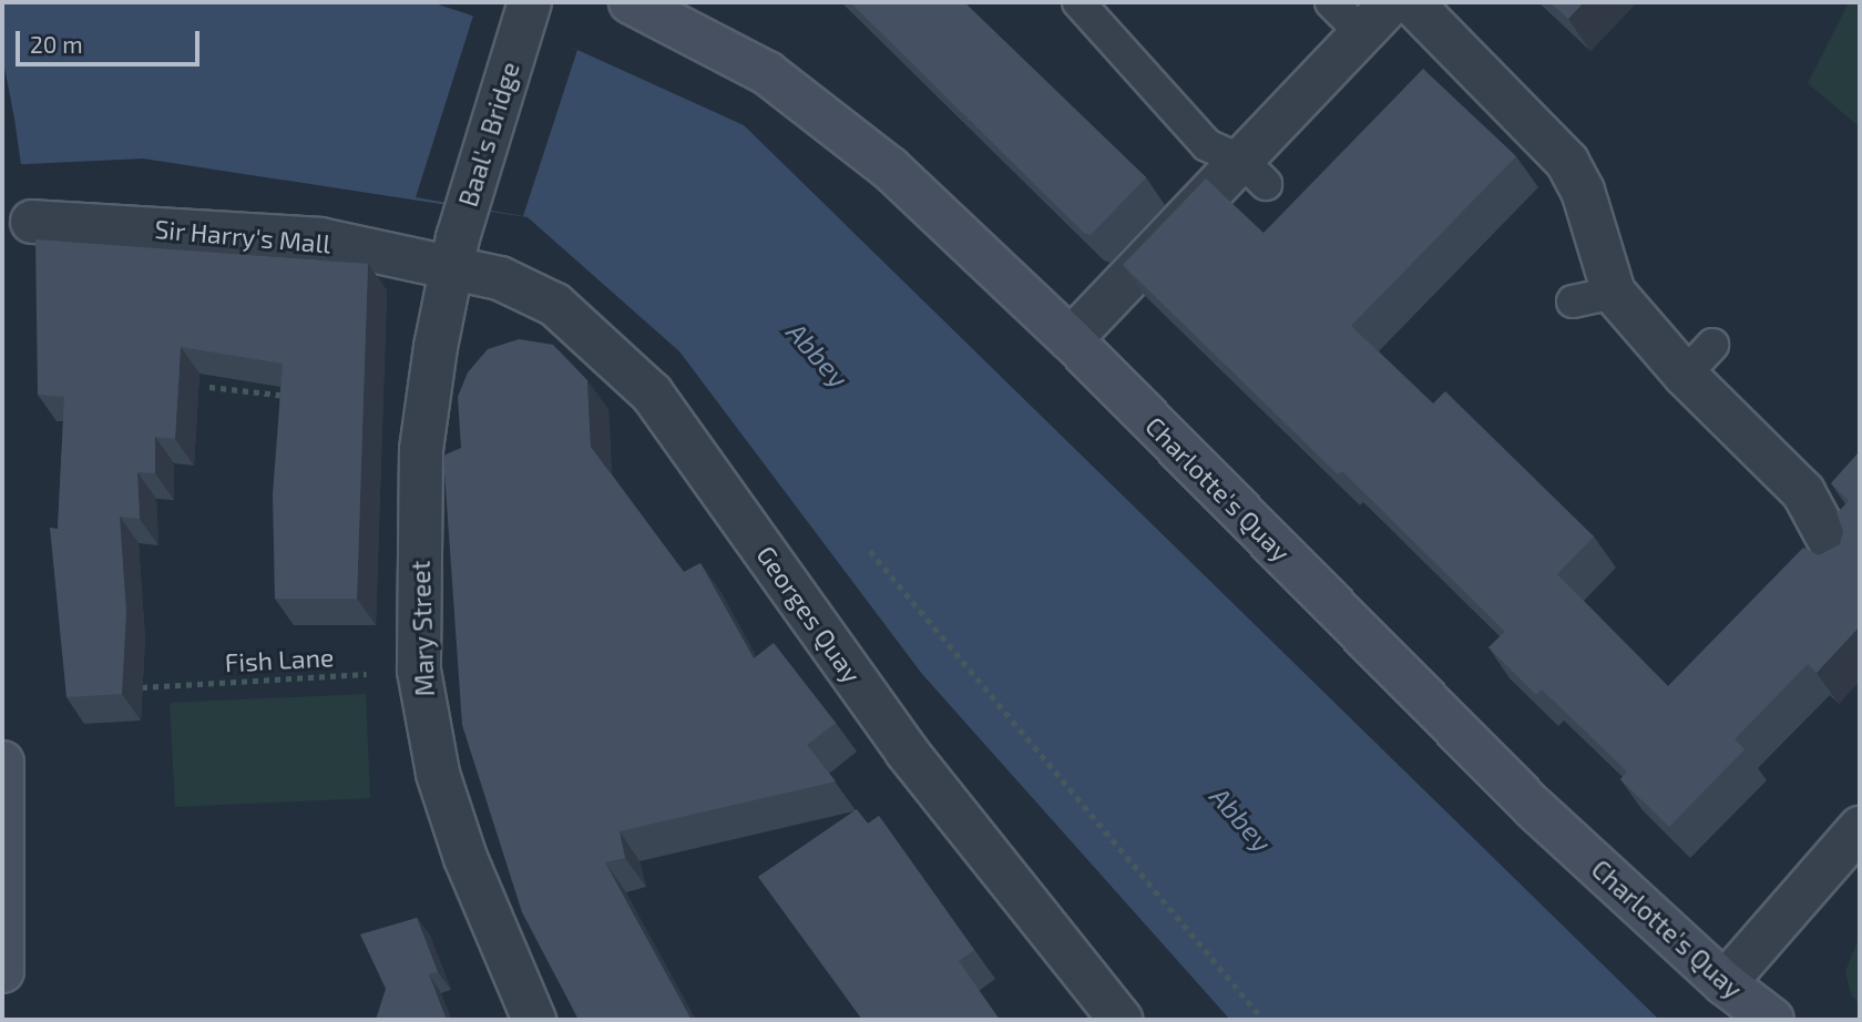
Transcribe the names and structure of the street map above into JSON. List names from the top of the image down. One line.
{"streets":{"main road":["Charlotte's Quay"],"street":["Baal's Bridge","Sir Harry's Mall","Georges Quay","Mary Street"],"path":["Fish Lane"]},"crossings":[["Baal's Bridge","Sir Harry's Mall"],["Baal's Bridge","Georges Quay"],["Baal's Bridge","Mary Street"],["Sir Harry's Mall","Georges Quay"],["Sir Harry's Mall","Mary Street"],["Georges Quay","Mary Street"],["Mary Street","Fish Lane"]],"water":["Abbey"],"scale_bar":"20 m"}
